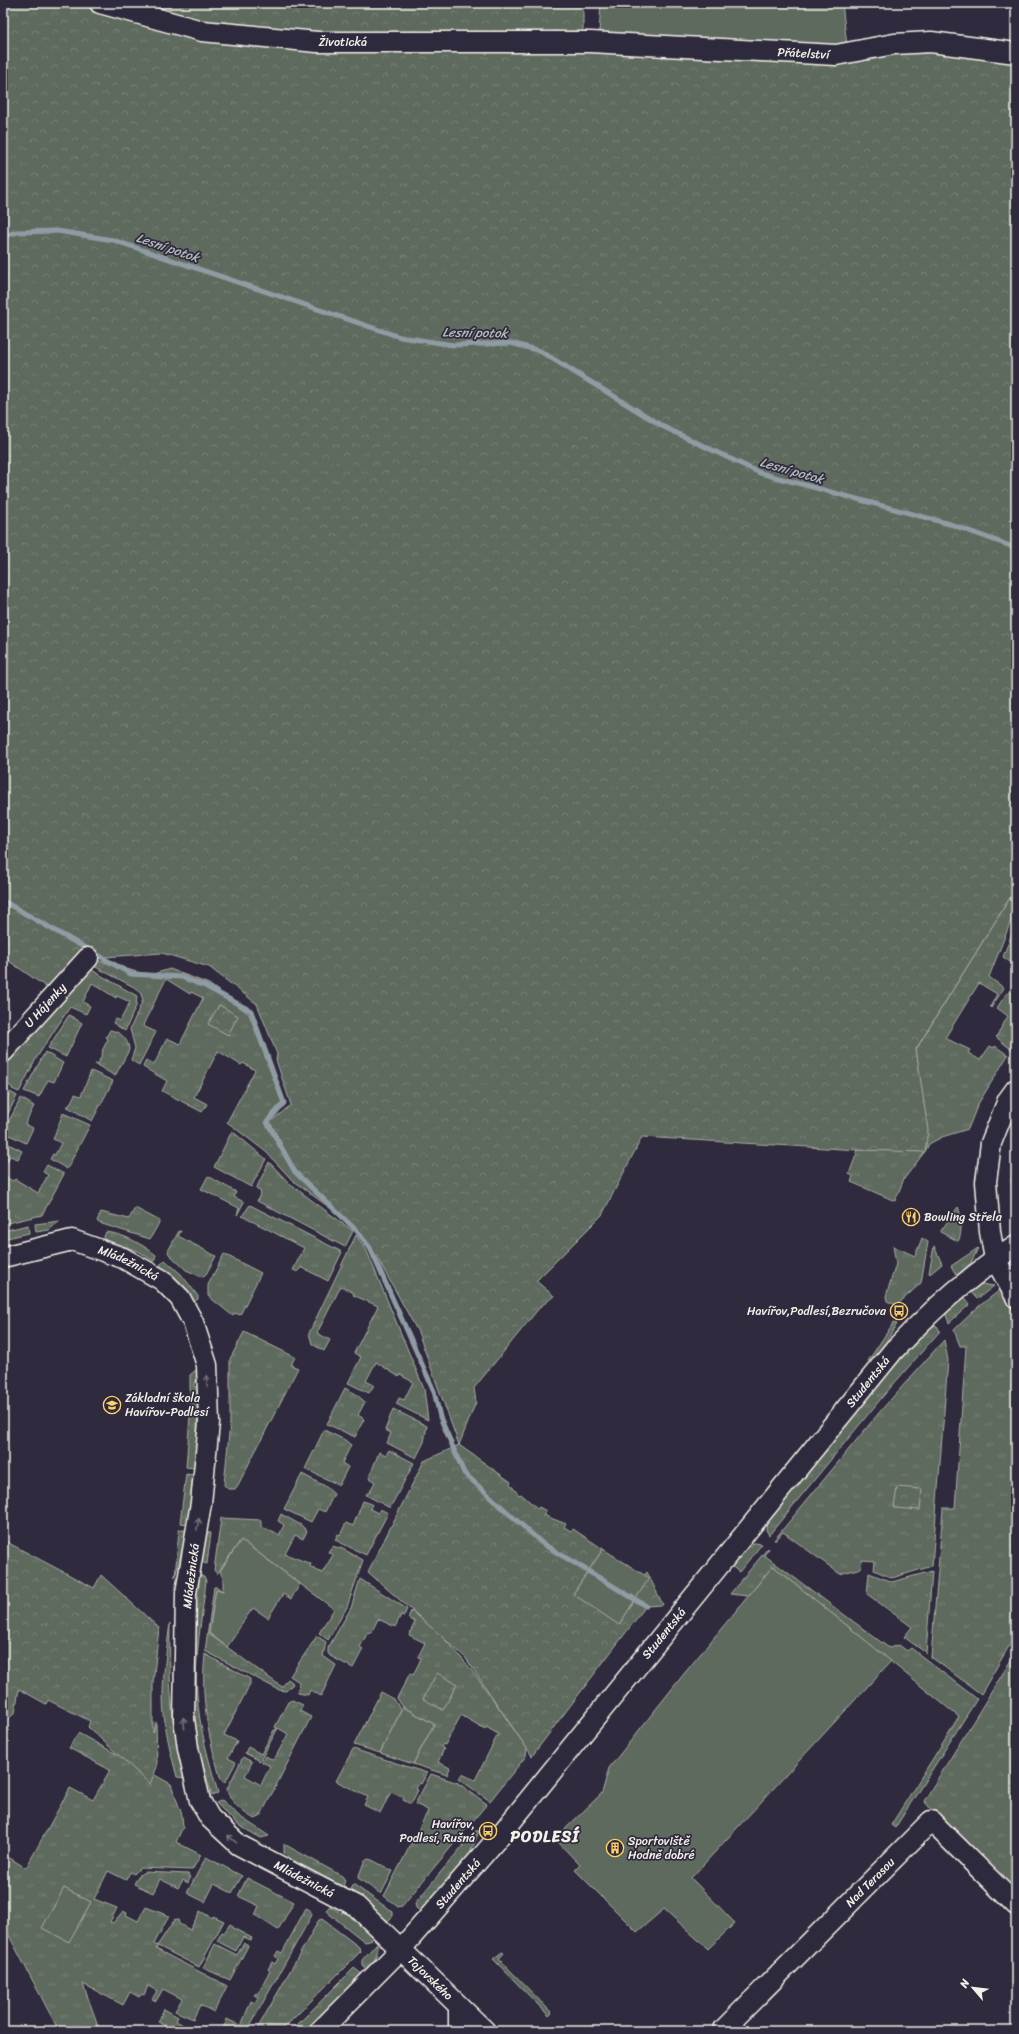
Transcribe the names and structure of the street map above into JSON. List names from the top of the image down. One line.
{"streets":{"street":["Životická","Přátelství","U Hájenky","Mládežnická","Studentská","Nad Terasou","Tajovského"]},"crossings":[["Životická","Přátelství"],["Mládežnická","Studentská"],["Mládežnická","Tajovského"],["Studentská","Tajovského"]],"one_way":["Mládežnická"],"districts":["PODLESÍ"],"water":["Lesní potok"],"places":{"restaurant":["Bowling Střela"],"bus stop":["Havířov,Podlesí,Bezručova","Havířov, Podlesí, Rušná"],"school or university":["Základní škola Havířov-Podlesí"],"building":["Sportoviště Hodně dobré"]},"north":"top left"}
